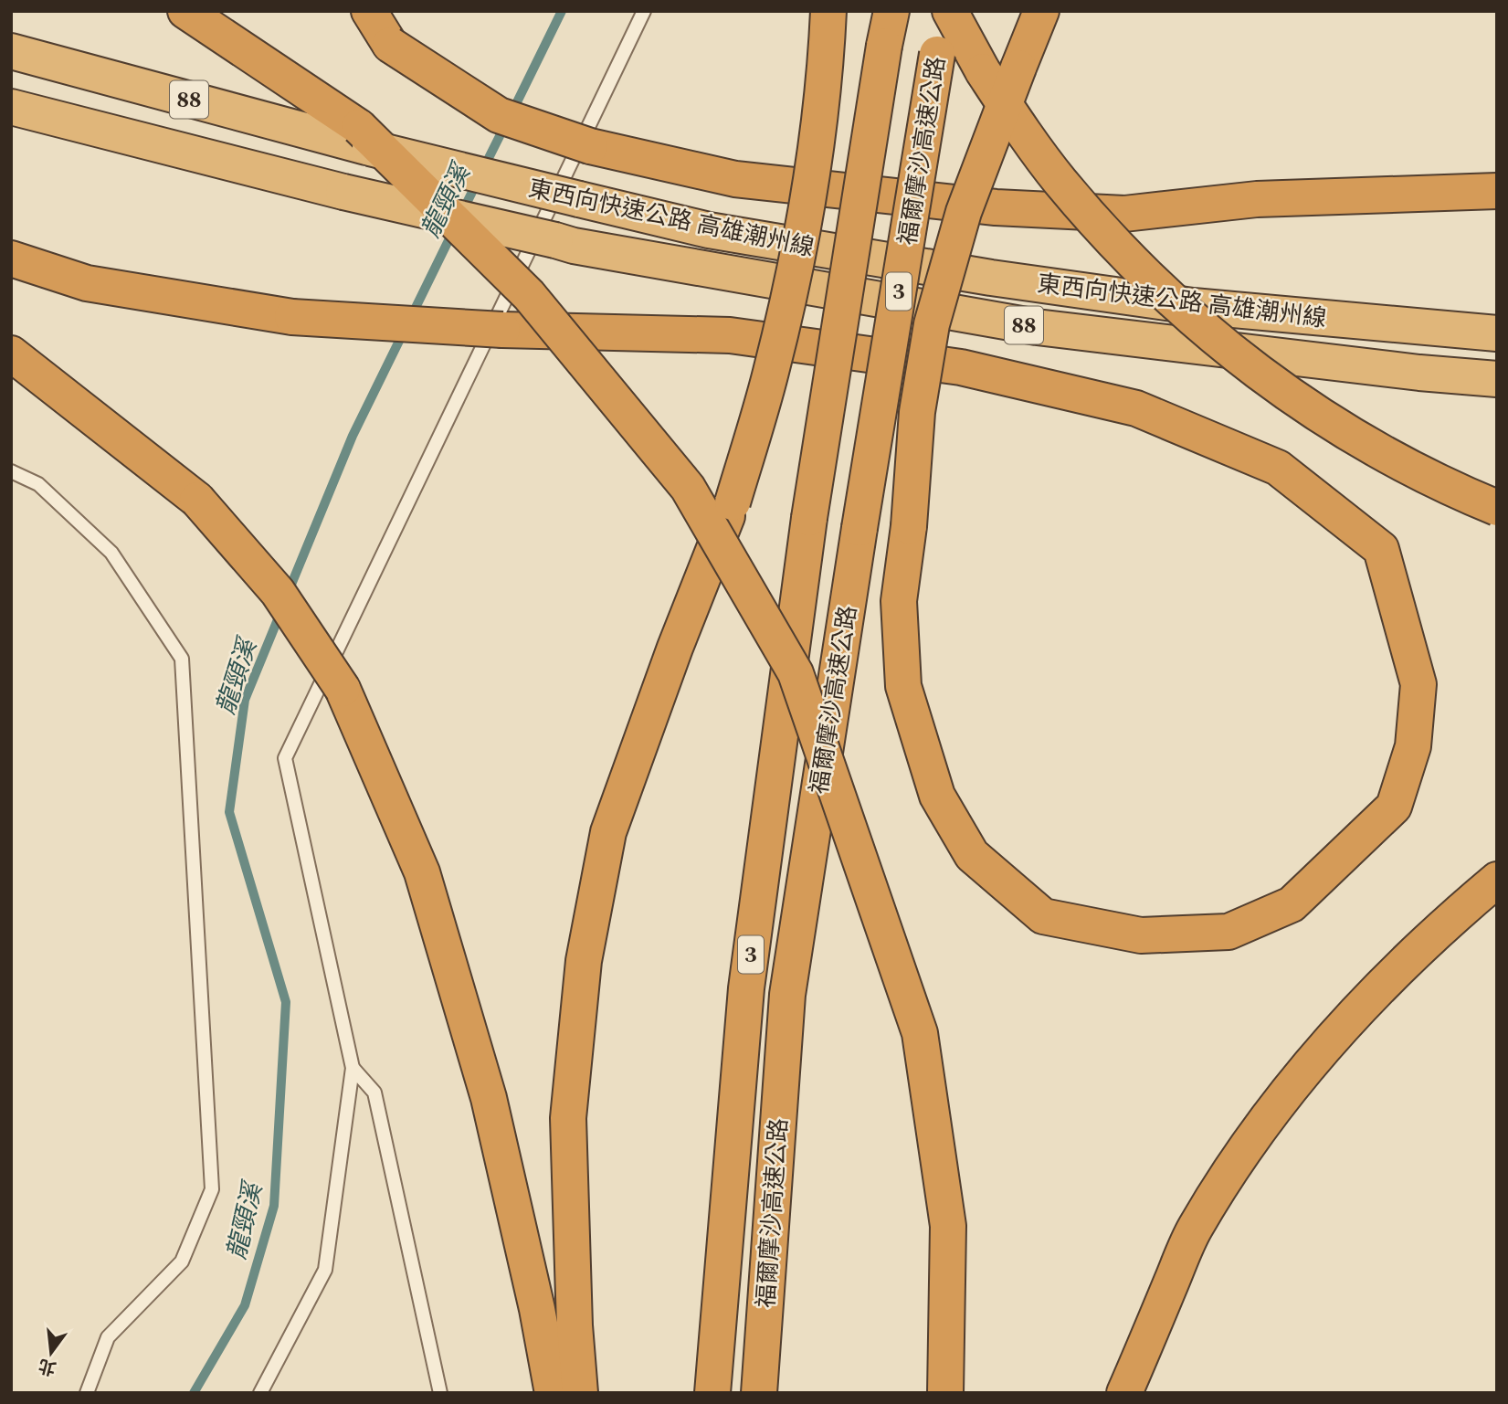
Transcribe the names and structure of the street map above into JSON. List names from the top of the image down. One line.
{"streets":{"highway":["88","福爾摩沙高速公路","東西向快速公路 高雄潮州線","3"]},"water":["龍頸溪"],"north":"bottom"}
